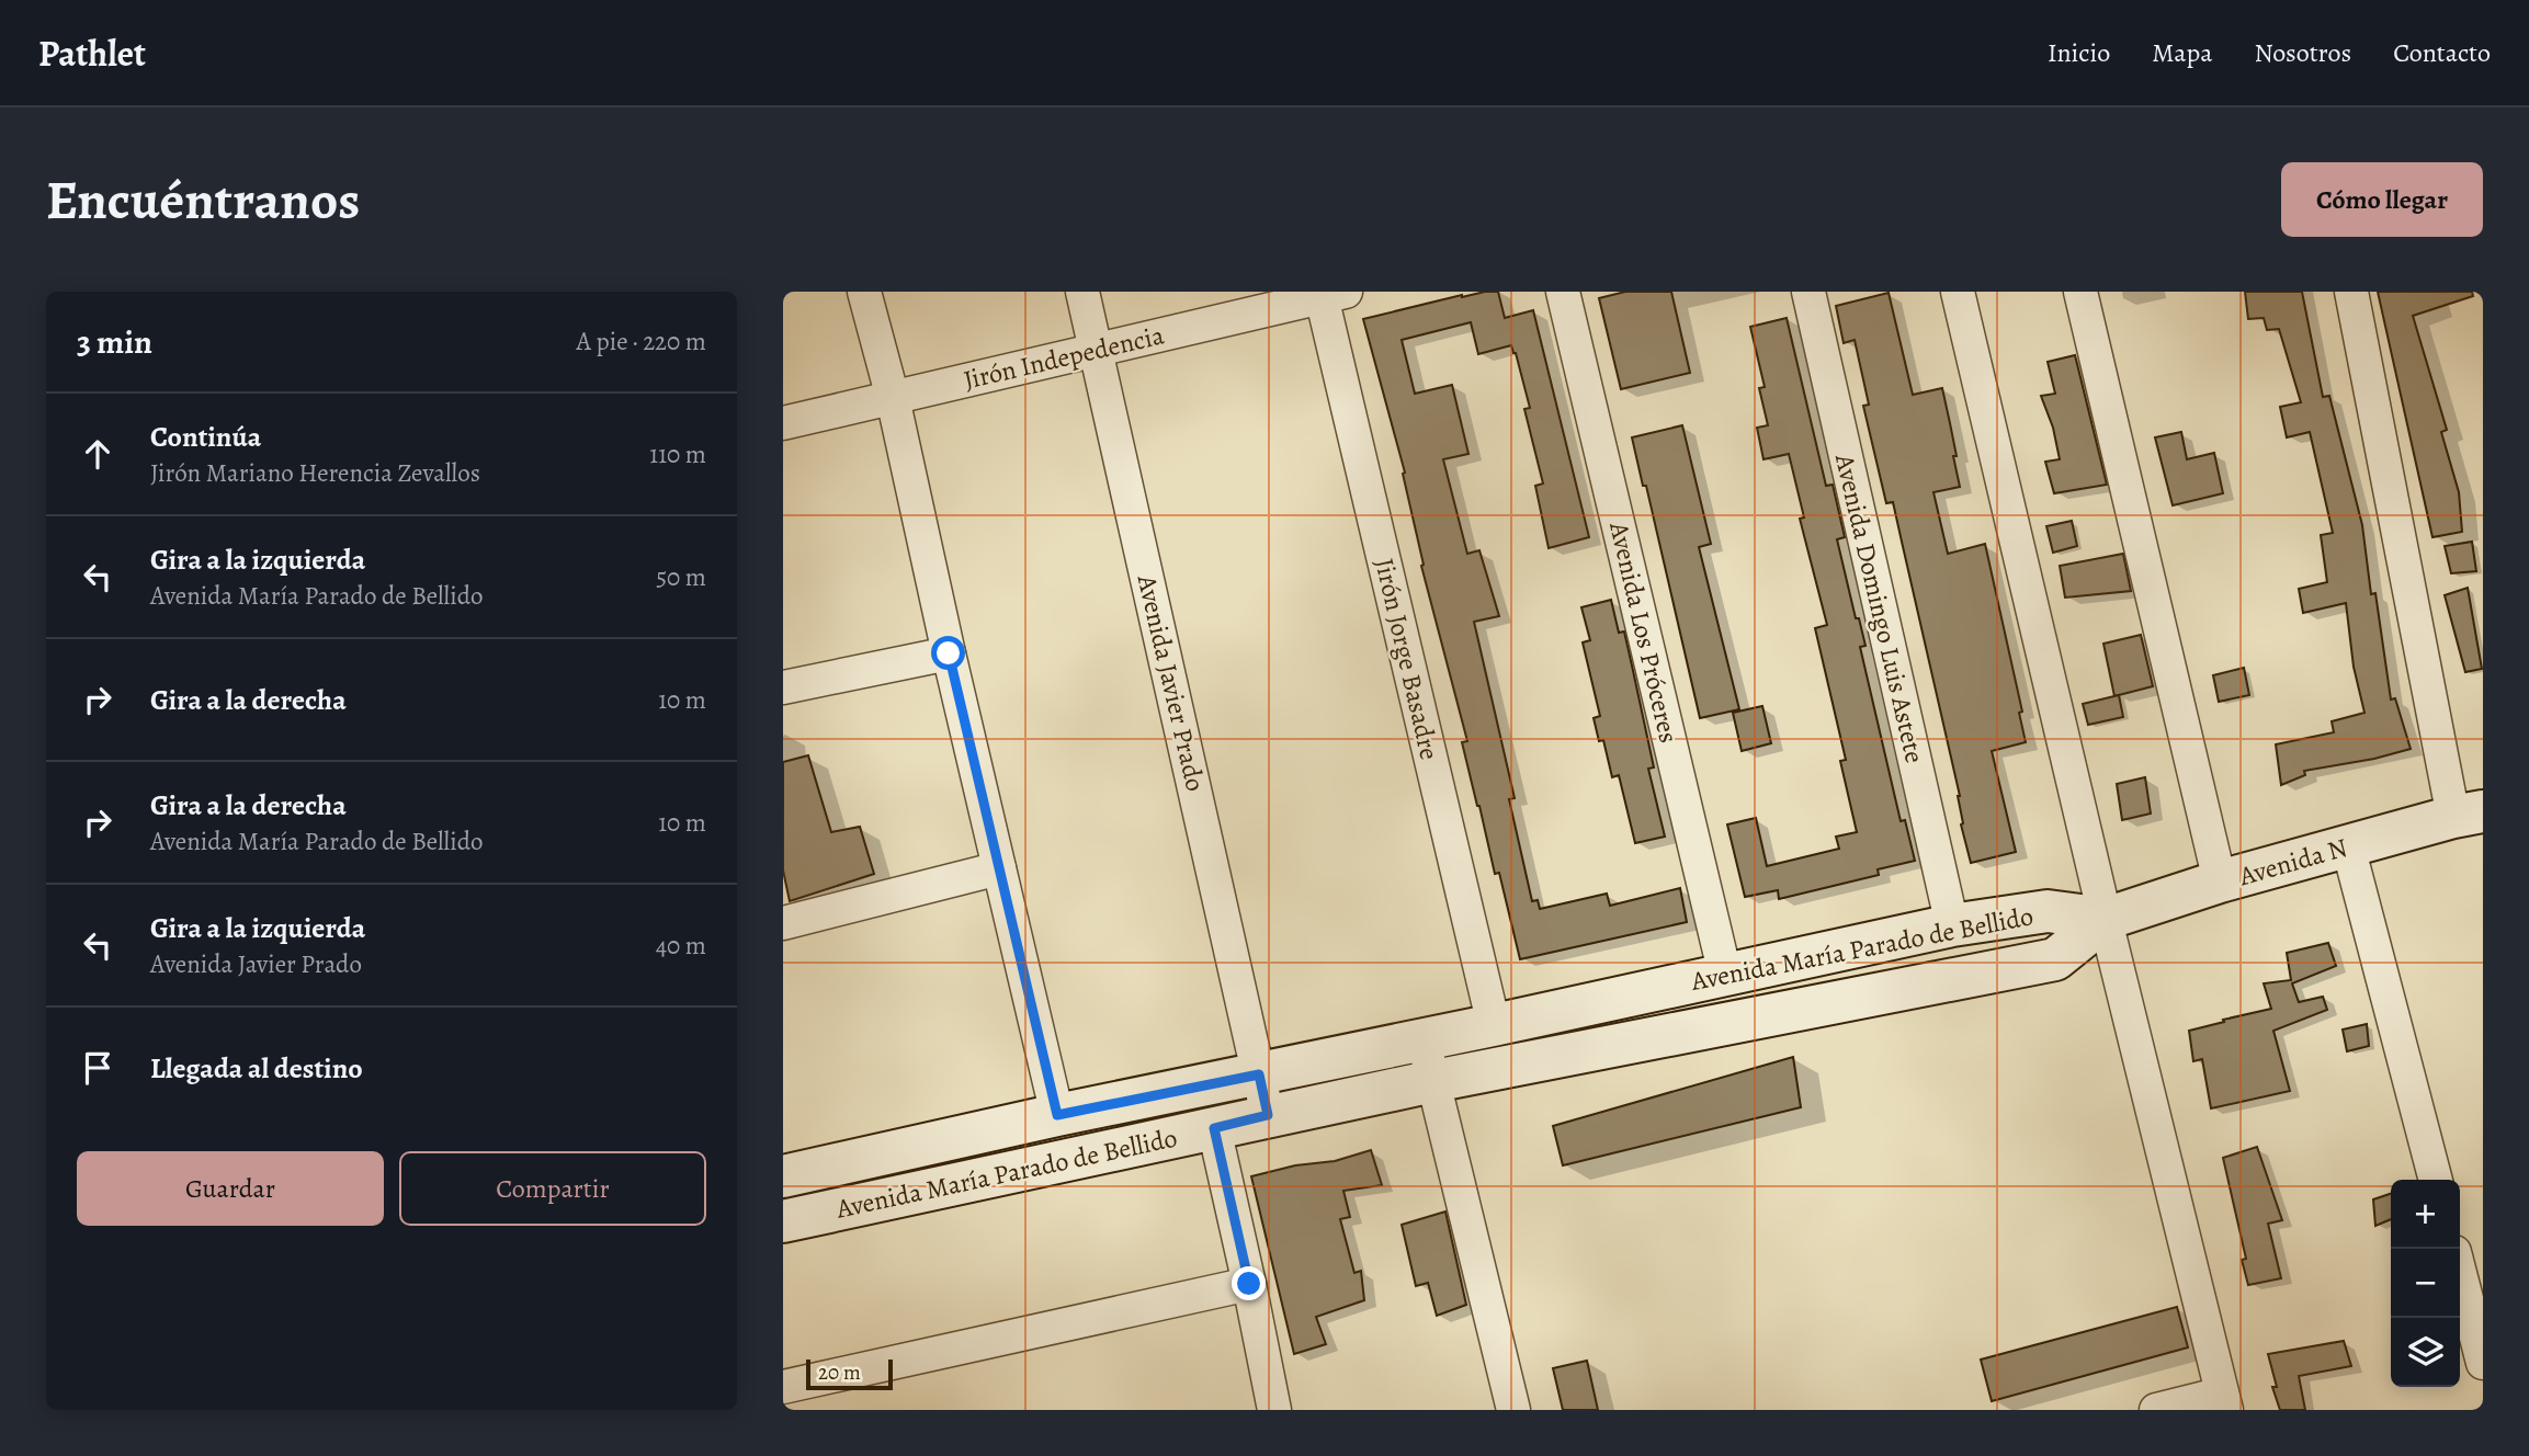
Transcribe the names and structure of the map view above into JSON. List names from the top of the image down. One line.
{"streets":{"street":["Jirón Indepedencia","Avenida Domingo Luis Astete","Avenida Los Próceres","Jirón Jorge Basadre","Avenida Javier Prado","Avenida N","Avenida María Parado de Bellido"]},"crossings":[["Jirón Indepedencia","Jirón Jorge Basadre"],["Jirón Indepedencia","Avenida Javier Prado"],["Avenida Domingo Luis Astete","Avenida María Parado de Bellido"],["Avenida Los Próceres","Avenida María Parado de Bellido"],["Jirón Jorge Basadre","Avenida María Parado de Bellido"],["Avenida Javier Prado","Avenida María Parado de Bellido"],["Avenida N","Avenida María Parado de Bellido"]],"scale_bar":"20 m","page":{"header":"Pathlet","nav":["Inicio","Mapa","Nosotros","Contacto"],"buttons":["Cómo llegar",["Guardar","Compartir"]],"title":"Encuéntranos","heading":["3 min","A pie · 220 m"],"list":[["Continúa","Jirón Mariano Herencia Zevallos","110 m"],["Gira a la izquierda","Avenida María Parado de Bellido","50 m"],["Gira a la derecha","10 m"],["Gira a la derecha","Avenida María Parado de Bellido","10 m"],["Gira a la izquierda","Avenida Javier Prado","40 m"],"Llegada al destino"],"map_buttons":["+","−"],"scale":"20 m"}}
